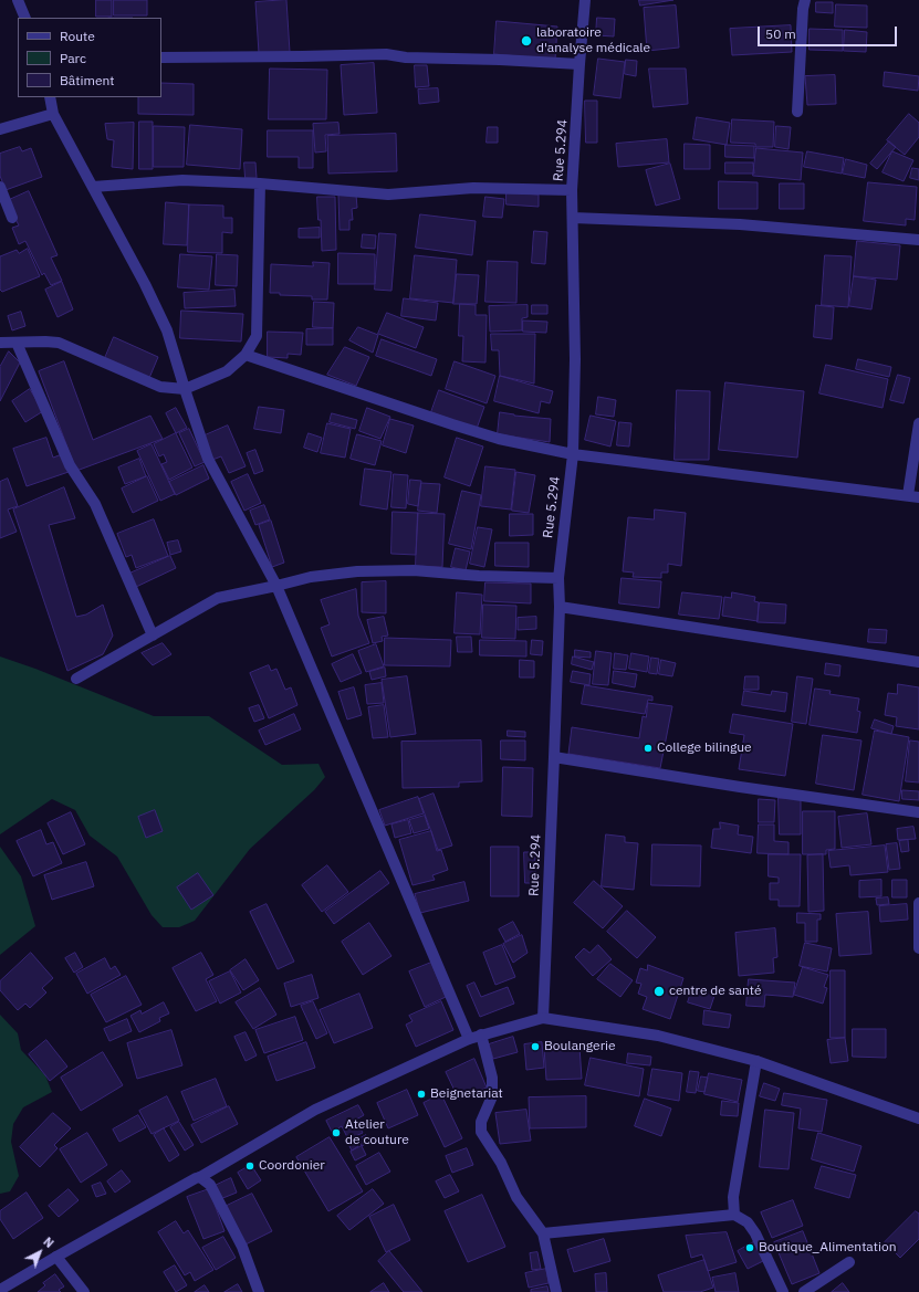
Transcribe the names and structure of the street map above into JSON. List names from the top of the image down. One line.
{"streets":{"street":["Rue 5.294"]},"places":["laboratoire d'analyse médicale","College bilingue","centre de santé","Boulangerie","Beignetariat","Atelier de couture","Coordonier","Boutique_Alimentation"],"legend":["Route","Parc","Bâtiment"],"scale_bar":"50 m","north":"top right"}
